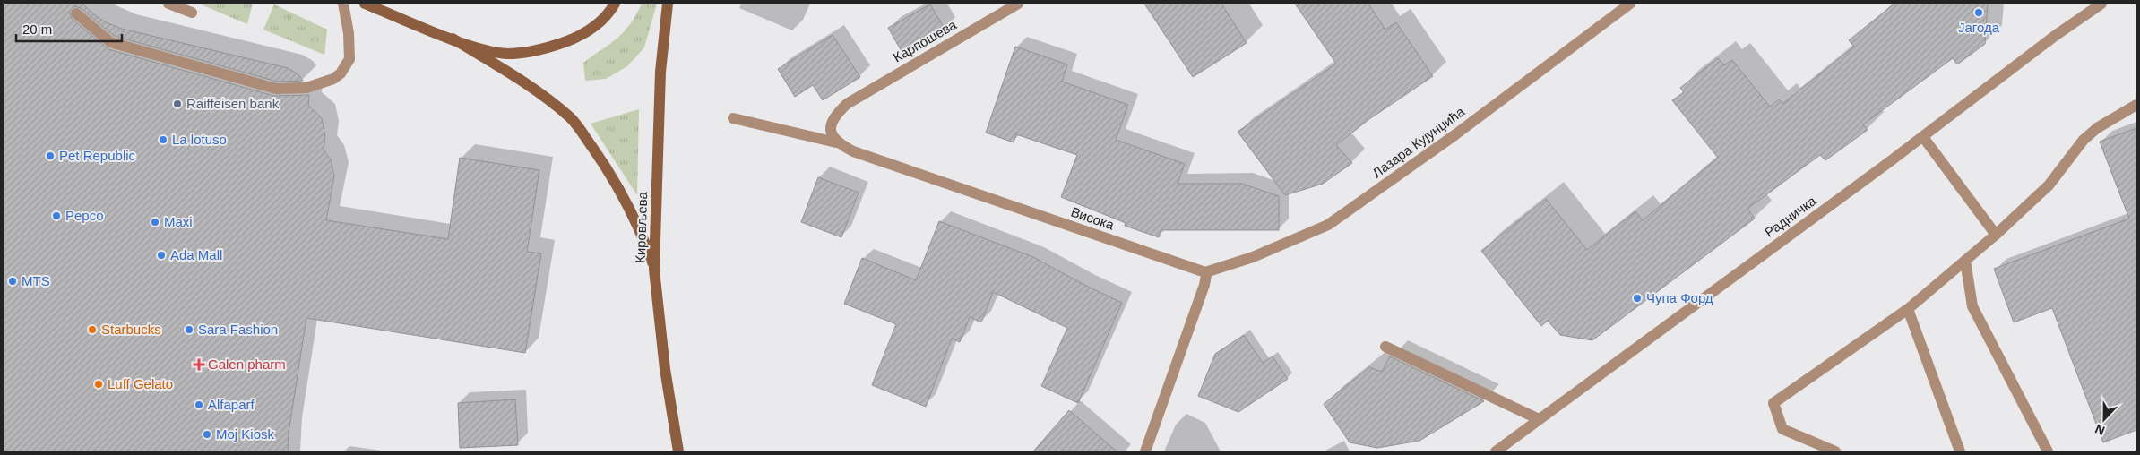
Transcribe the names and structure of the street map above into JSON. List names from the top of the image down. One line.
{"streets":{"main road":["Кировљева"],"street":["Карпошева","Лазара Кујунџића","Радничка","Висока"]},"crossings":[["Карпошева","Висока"],["Лазара Кујунџића","Висока"]],"places":{"other":["Јагода","Raiffeisen bank","La lotuso","Pet Republic","Pepco","Maxi","Ada Mall","MTS","Чупа Форд","Starbucks","Sara Fashion","Luff Gelato","Alfaparf","Moj Kiosk"],"health":["Galen pharm"]},"scale_bar":"20 m","north":"bottom"}
